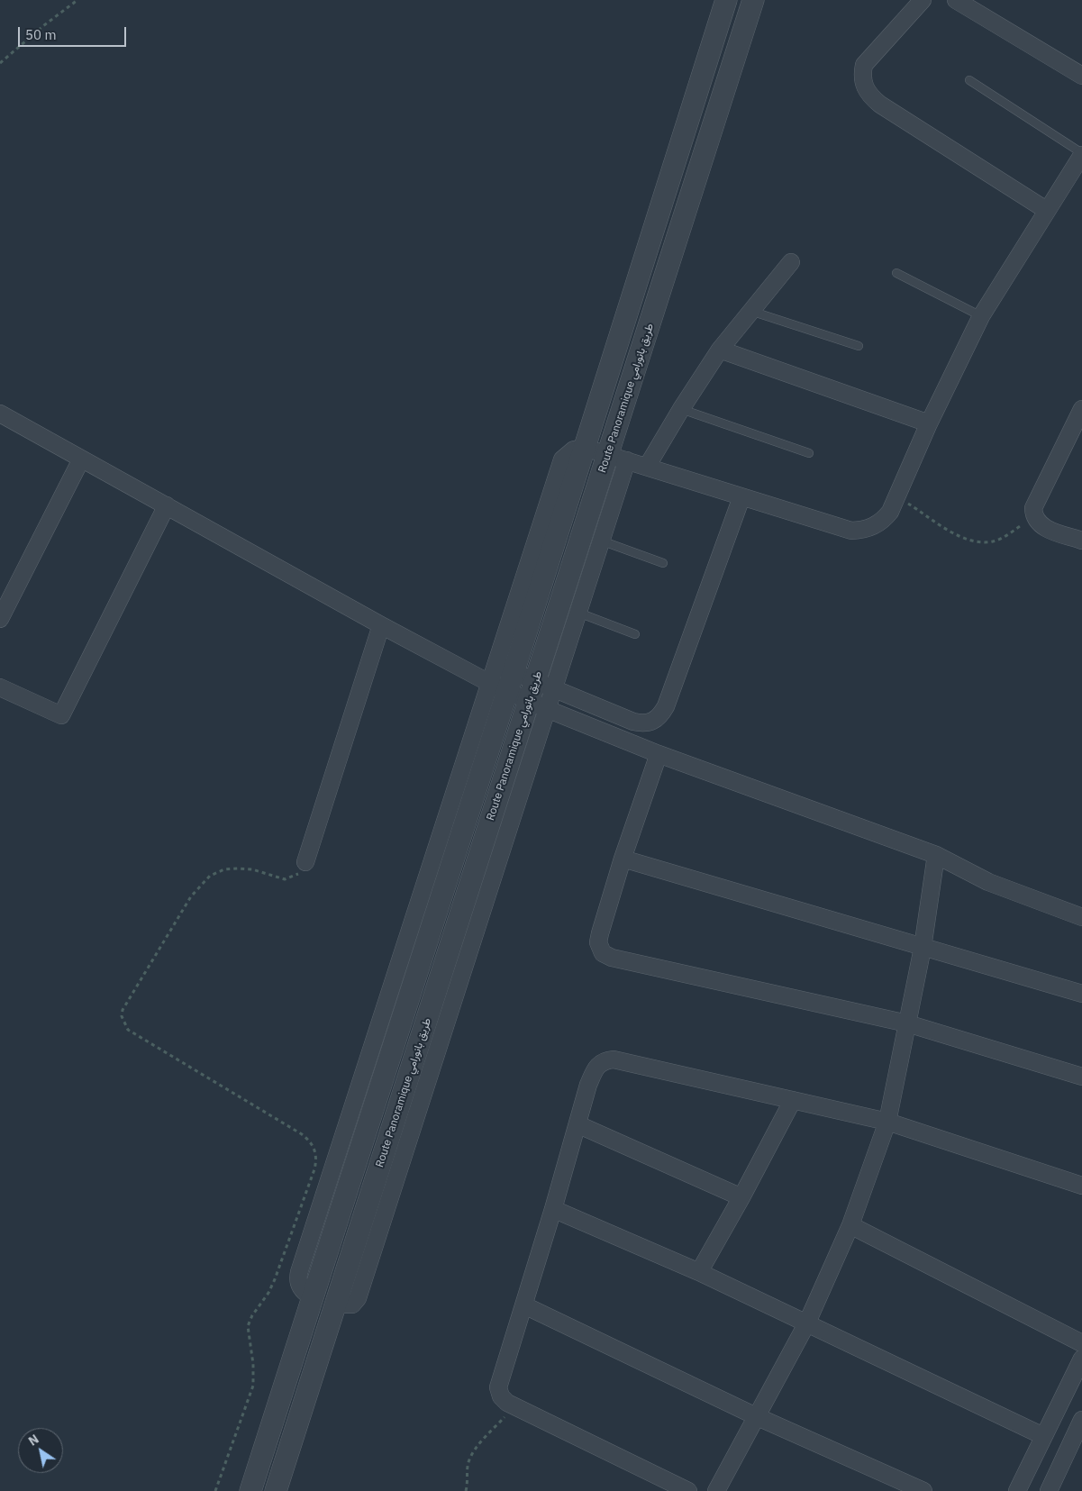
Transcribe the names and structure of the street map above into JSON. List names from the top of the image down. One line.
{"streets":{"street":["Route Panoramique طريق بانورامي"]},"scale_bar":"50 m","north":"top left"}
